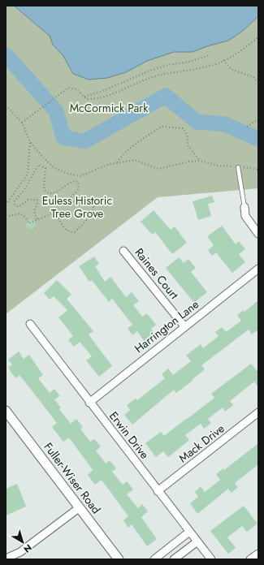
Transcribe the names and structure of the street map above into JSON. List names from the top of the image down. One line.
{"streets":{"street":["Raines Court","Harrington Lane","Erwin Drive","Mack Drive","Fuller-Wiser Road"]},"crossings":[["Raines Court","Harrington Lane"],["Harrington Lane","Erwin Drive"],["Erwin Drive","Mack Drive"]],"parks":["McCormick Park","Euless Historic Tree Grove"],"north":"bottom right"}
